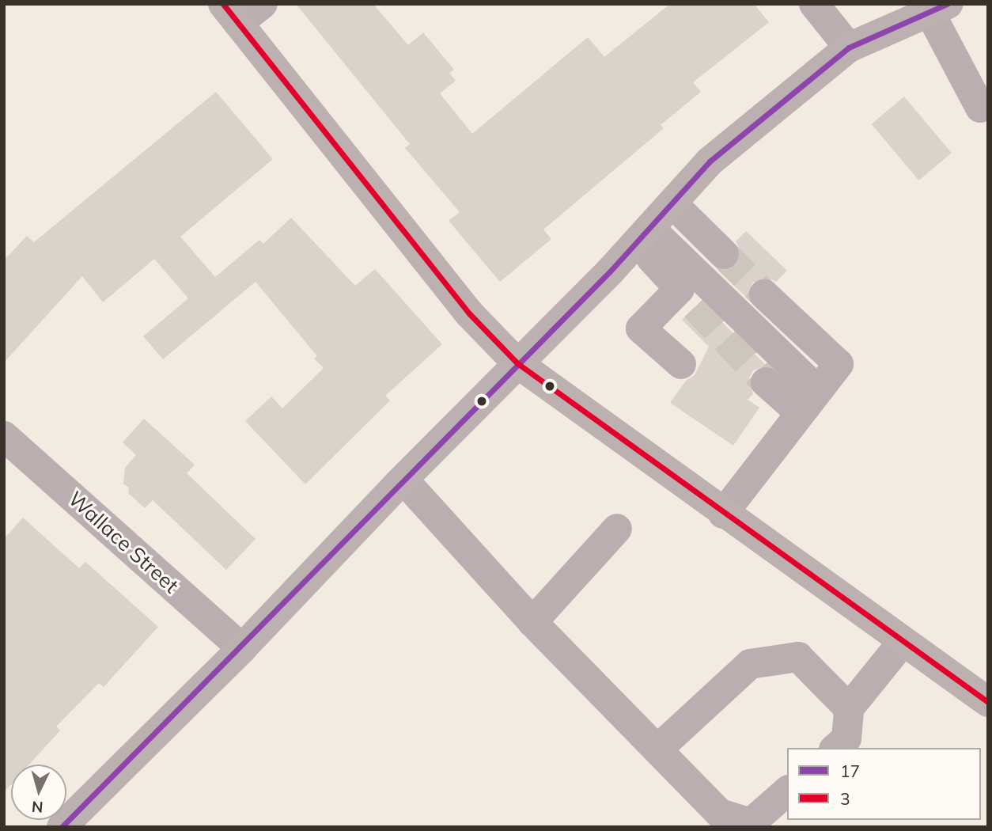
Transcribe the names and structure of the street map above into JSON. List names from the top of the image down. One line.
{"streets":{"street":["Wallace Street"]},"lines":["transit line 17","transit line 3"],"legend":["17","3"],"north":"bottom"}
